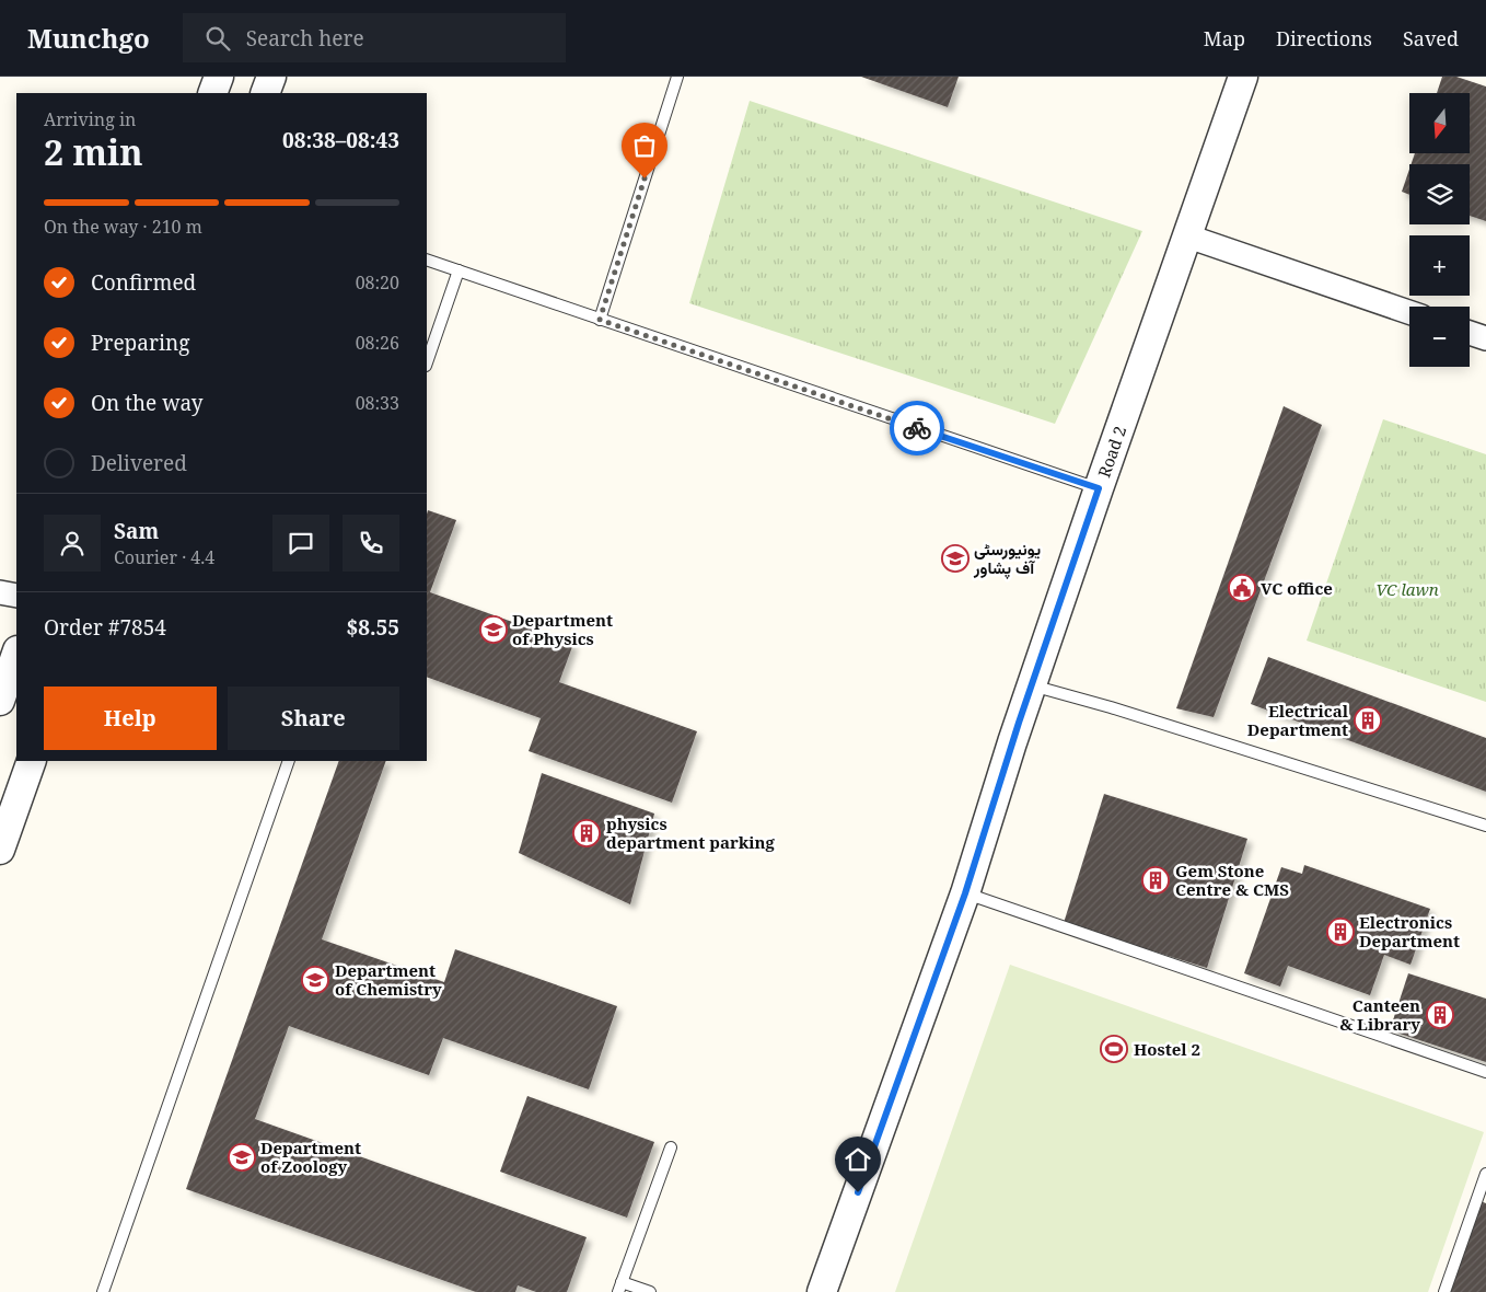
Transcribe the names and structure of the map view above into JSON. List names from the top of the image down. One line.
{"streets":{"street":["Road 2"]},"parks":["VC lawn"],"places":{"school or university":["یونیورسٹی آف پشاور","Department of Physics","Department of Chemistry","Department of Zoology"],"public building":["VC office"],"building":["Electrical Department","physics department parking","Gem Stone Centre & CMS","Electronics Department","Canteen & Library"],"sports":["Hostel 2"]},"north":"bottom","page":{"header":"Munchgo","search":"Search here","nav":["Map","Directions","Saved"],"map_buttons":["+","−"],"heading":["2 min","Arriving in","08:38–08:43"],"panel":["Sam","Courier · 4.4","Order #7854","$8.55"],"bar":"On the way · 210 m","list":[["Confirmed","08:20"],["Preparing","08:26"],["On the way","08:33"],"Delivered"],"buttons":["Help","Share"]}}
